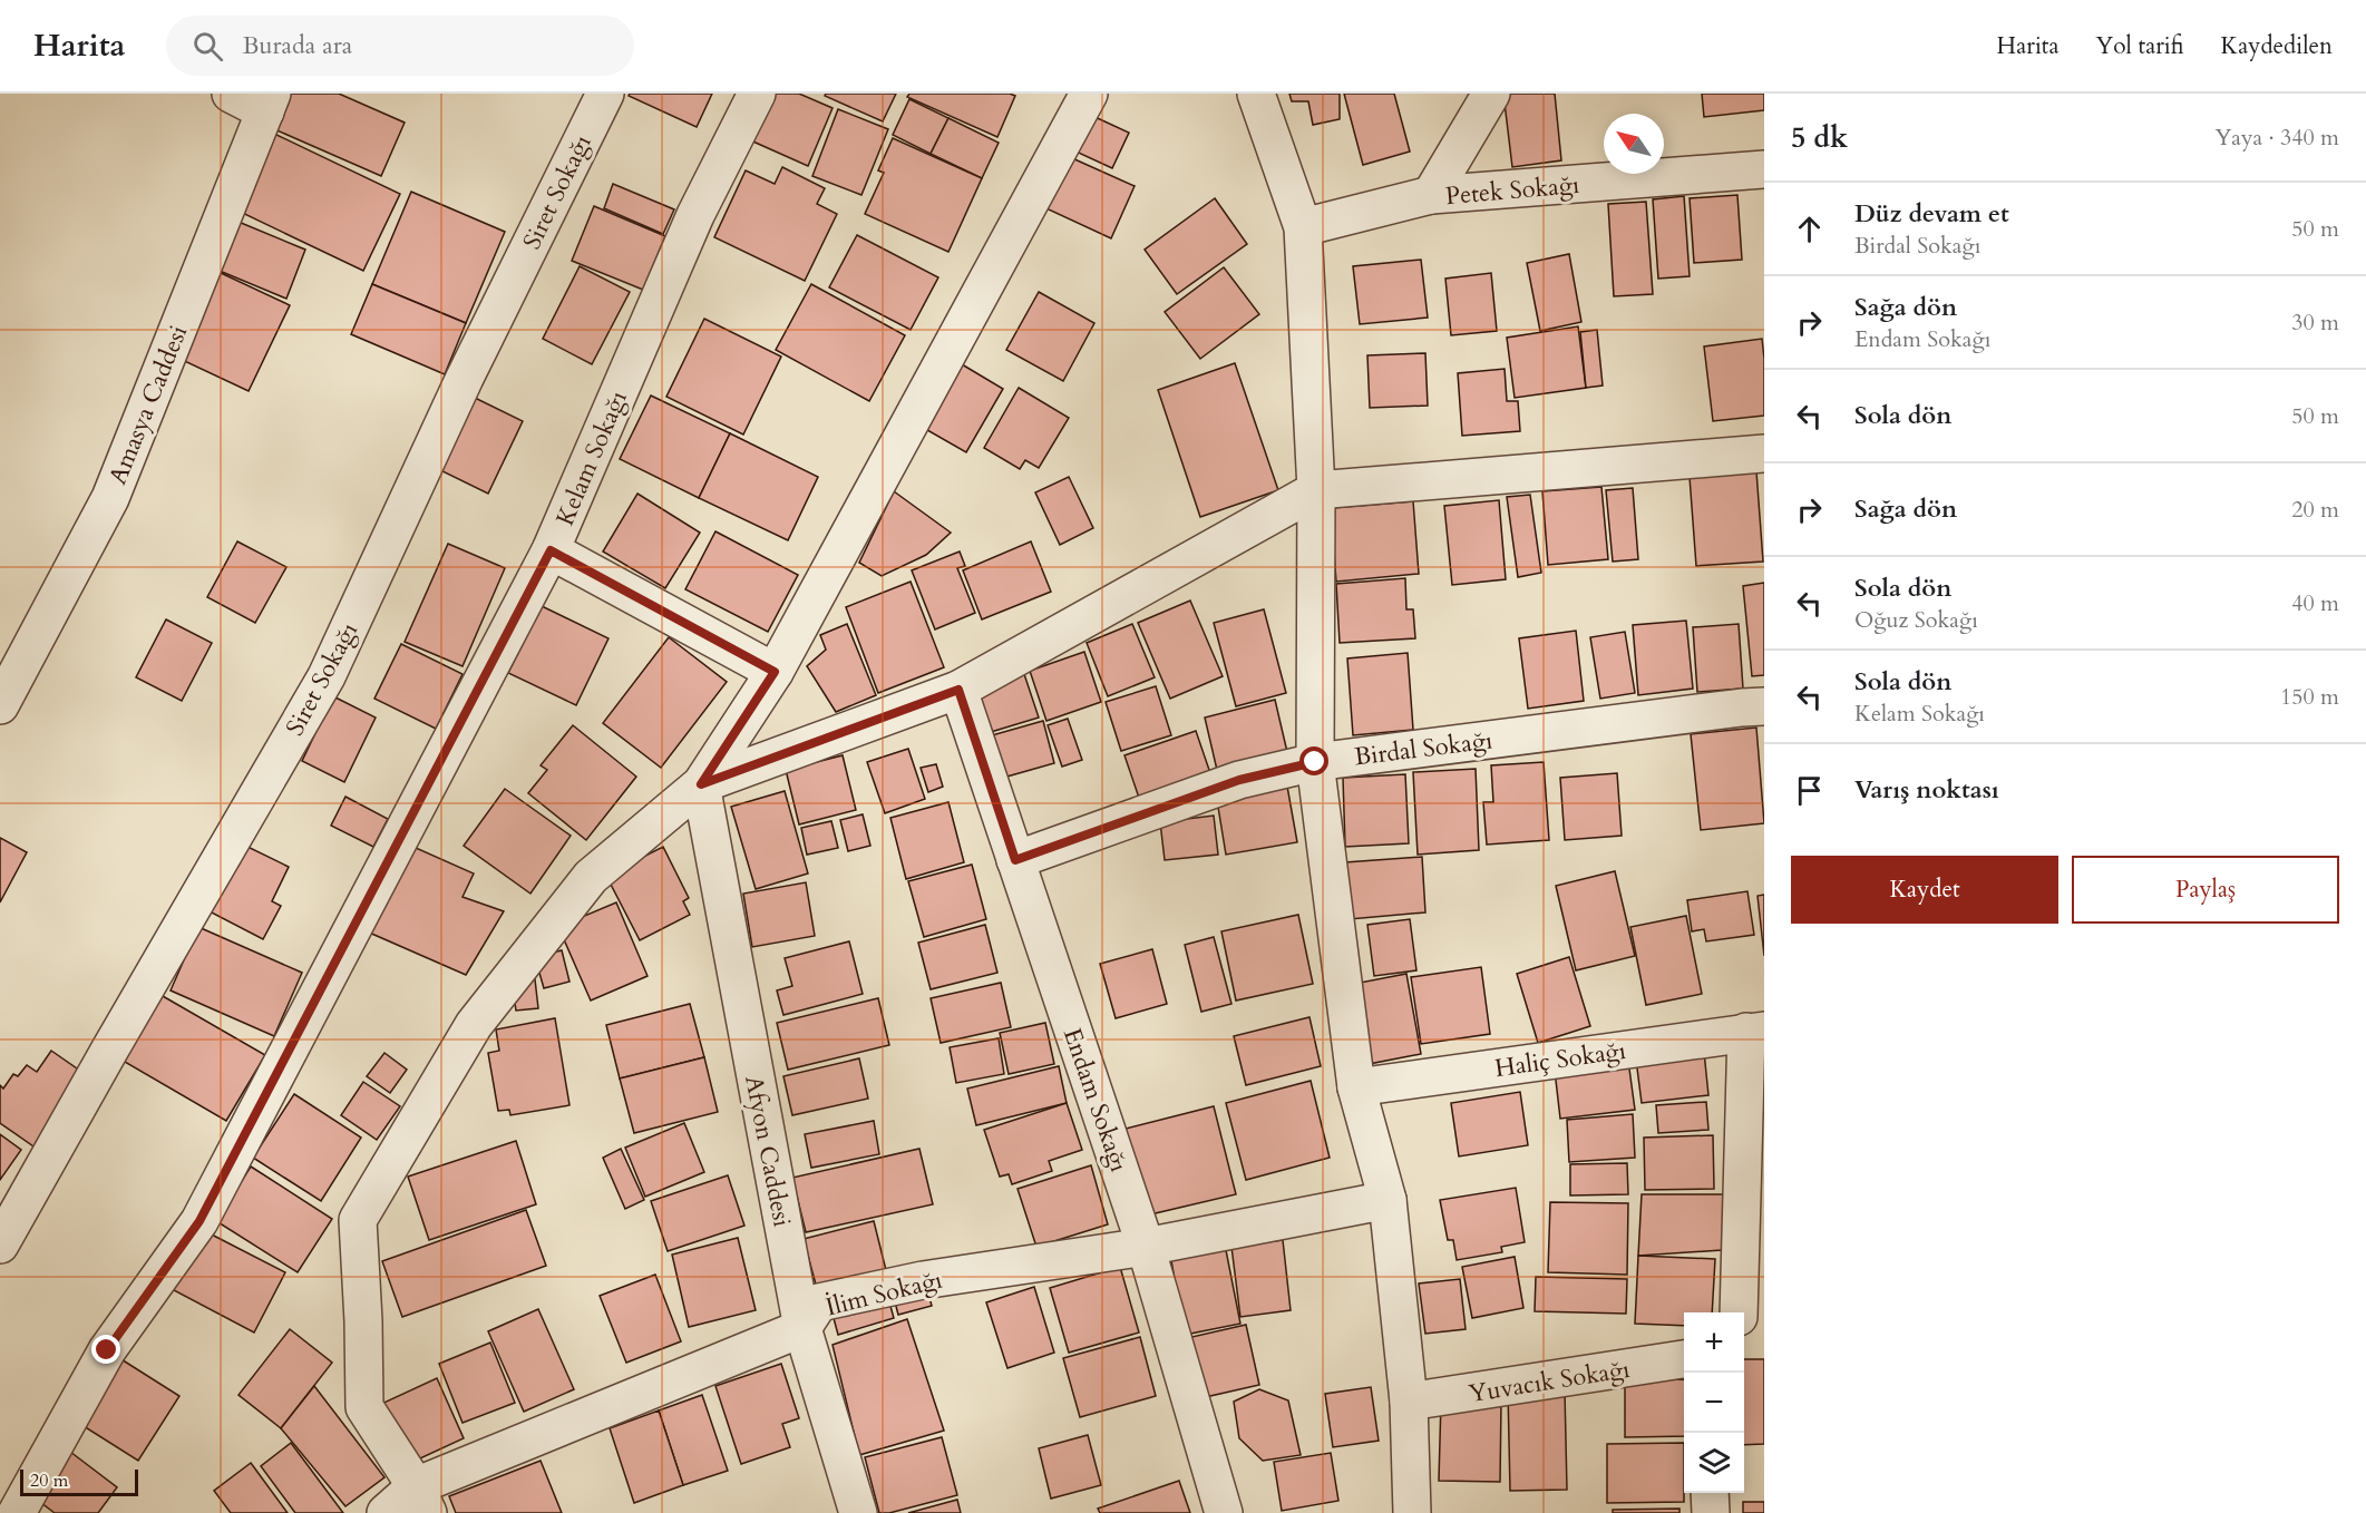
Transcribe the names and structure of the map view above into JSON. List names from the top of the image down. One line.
{"streets":{"street":["Petek Sokağı","Siret Sokağı","Amasya Caddesi","Kelam Sokağı","Birdal Sokağı","Haliç Sokağı","Endam Sokağı","Afyon Caddesi","İlim Sokağı","Yuvacık Sokağı"]},"crossings":[["Birdal Sokağı","Endam Sokağı"],["Endam Sokağı","İlim Sokağı"],["Afyon Caddesi","İlim Sokağı"]],"scale_bar":"20 m","north":"top left","page":{"header":"Harita","search":"Burada ara","nav":["Harita","Yol tarifi","Kaydedilen"],"heading":["5 dk","Yaya · 340 m"],"list":[["Düz devam et","Birdal Sokağı","50 m"],["Sağa dön","Endam Sokağı","30 m"],["Sola dön","50 m"],["Sağa dön","20 m"],["Sola dön","Oğuz Sokağı","40 m"],["Sola dön","Kelam Sokağı","150 m"],"Varış noktası"],"buttons":["Kaydet","Paylaş"],"map_buttons":["+","−"],"scale":"20 m"}}
